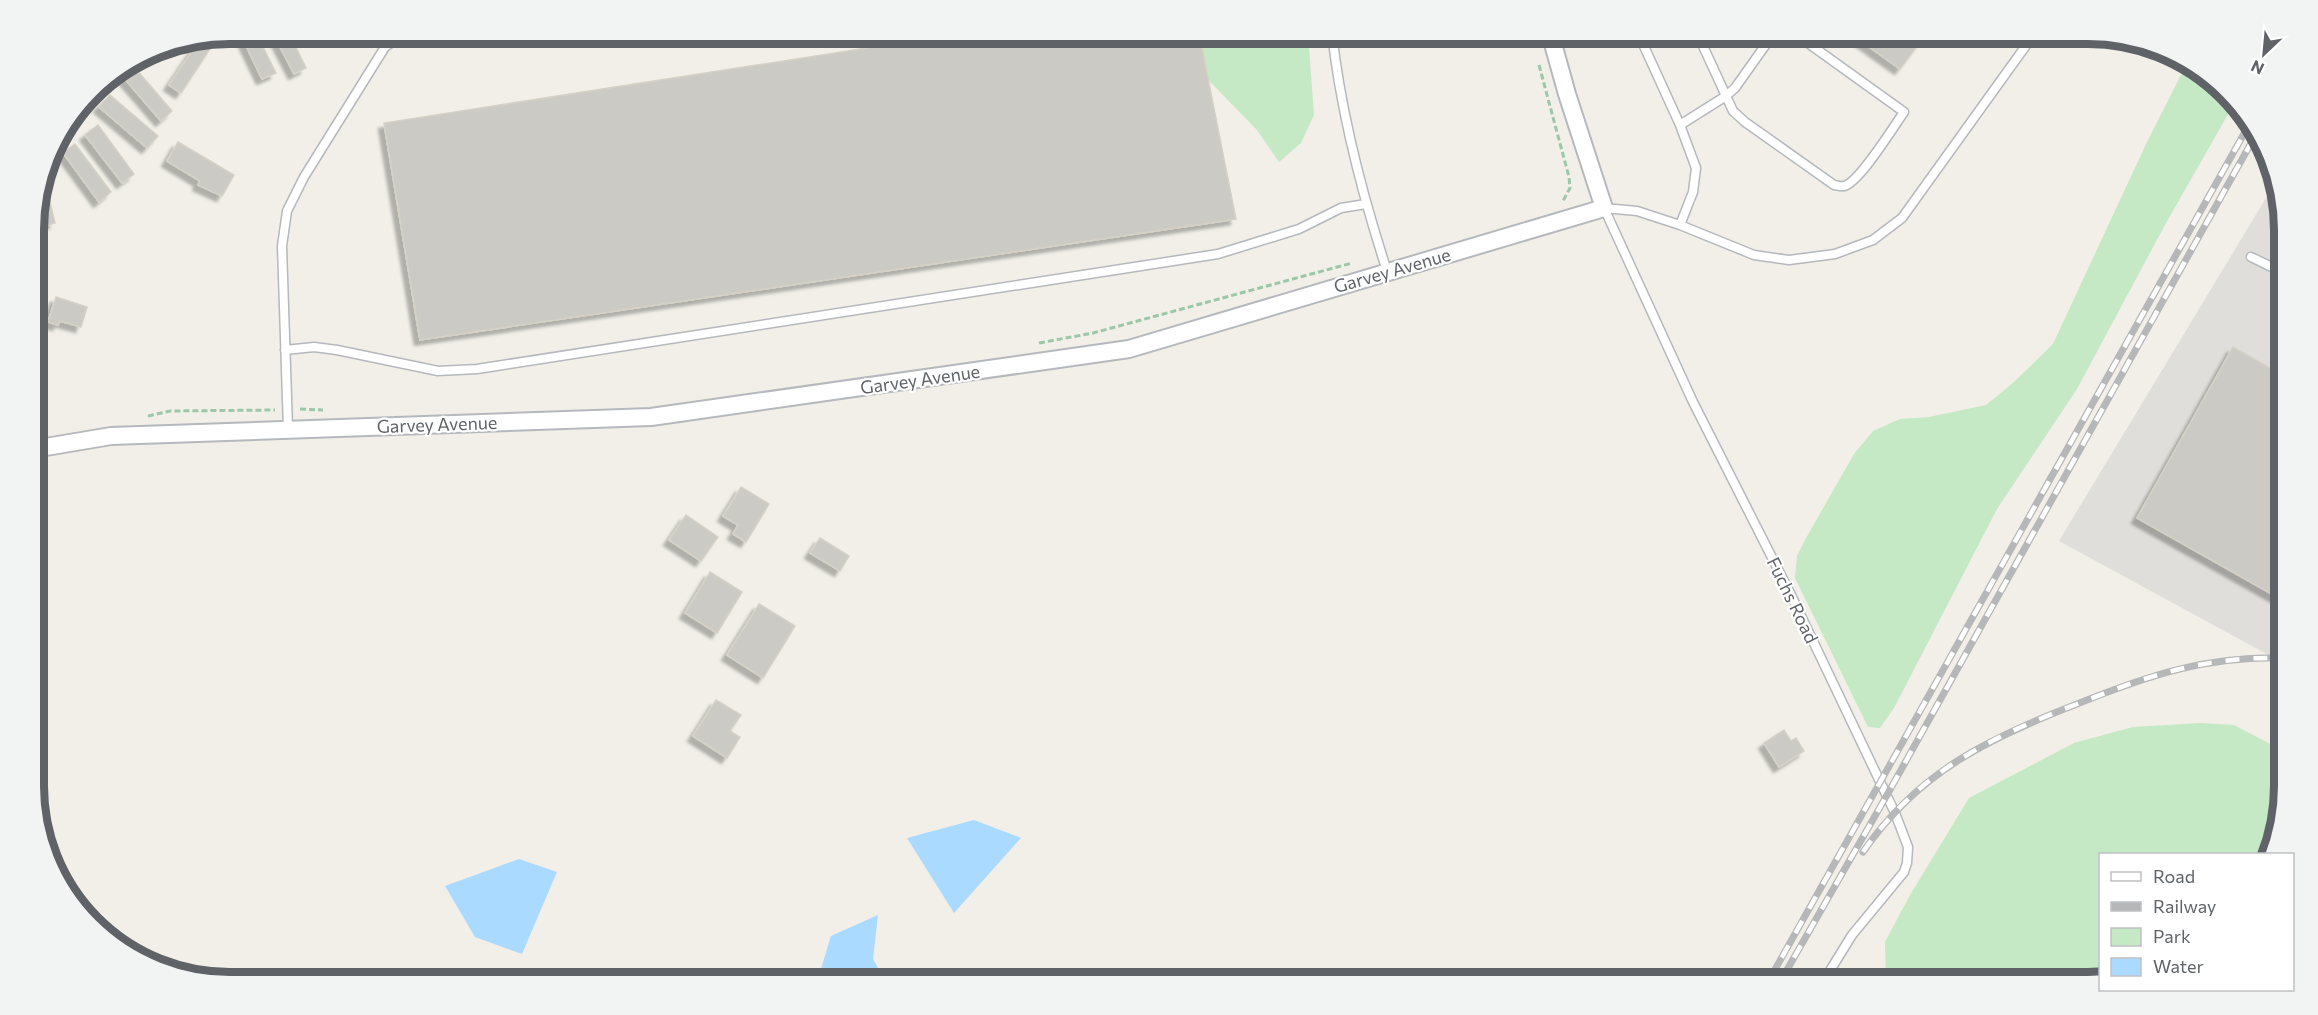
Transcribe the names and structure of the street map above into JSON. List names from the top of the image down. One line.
{"streets":{"street":["Garvey Avenue"],"lane":["Fuchs Road"]},"crossings":[["Garvey Avenue","Fuchs Road"]],"legend":["Road","Railway","Park","Water"],"north":"bottom left"}
